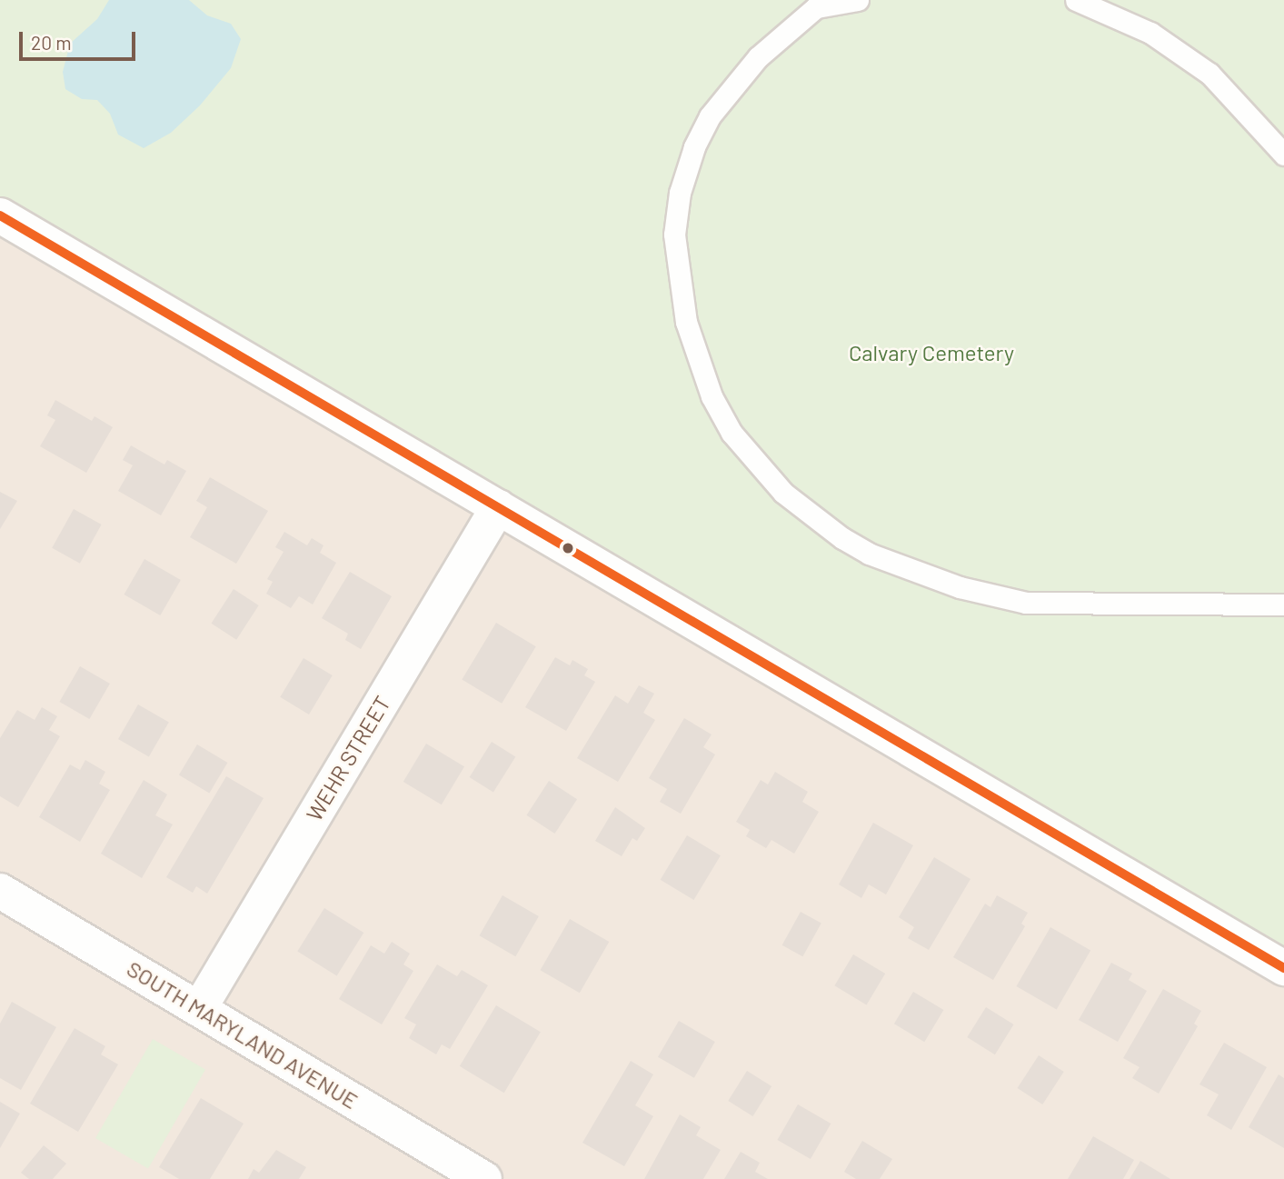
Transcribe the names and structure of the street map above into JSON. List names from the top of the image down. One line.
{"streets":{"street":["WEHR STREET","SOUTH MARYLAND AVENUE"]},"crossings":[["WEHR STREET","SOUTH MARYLAND AVENUE"]],"parks":["Calvary Cemetery"],"scale_bar":"20 m"}
